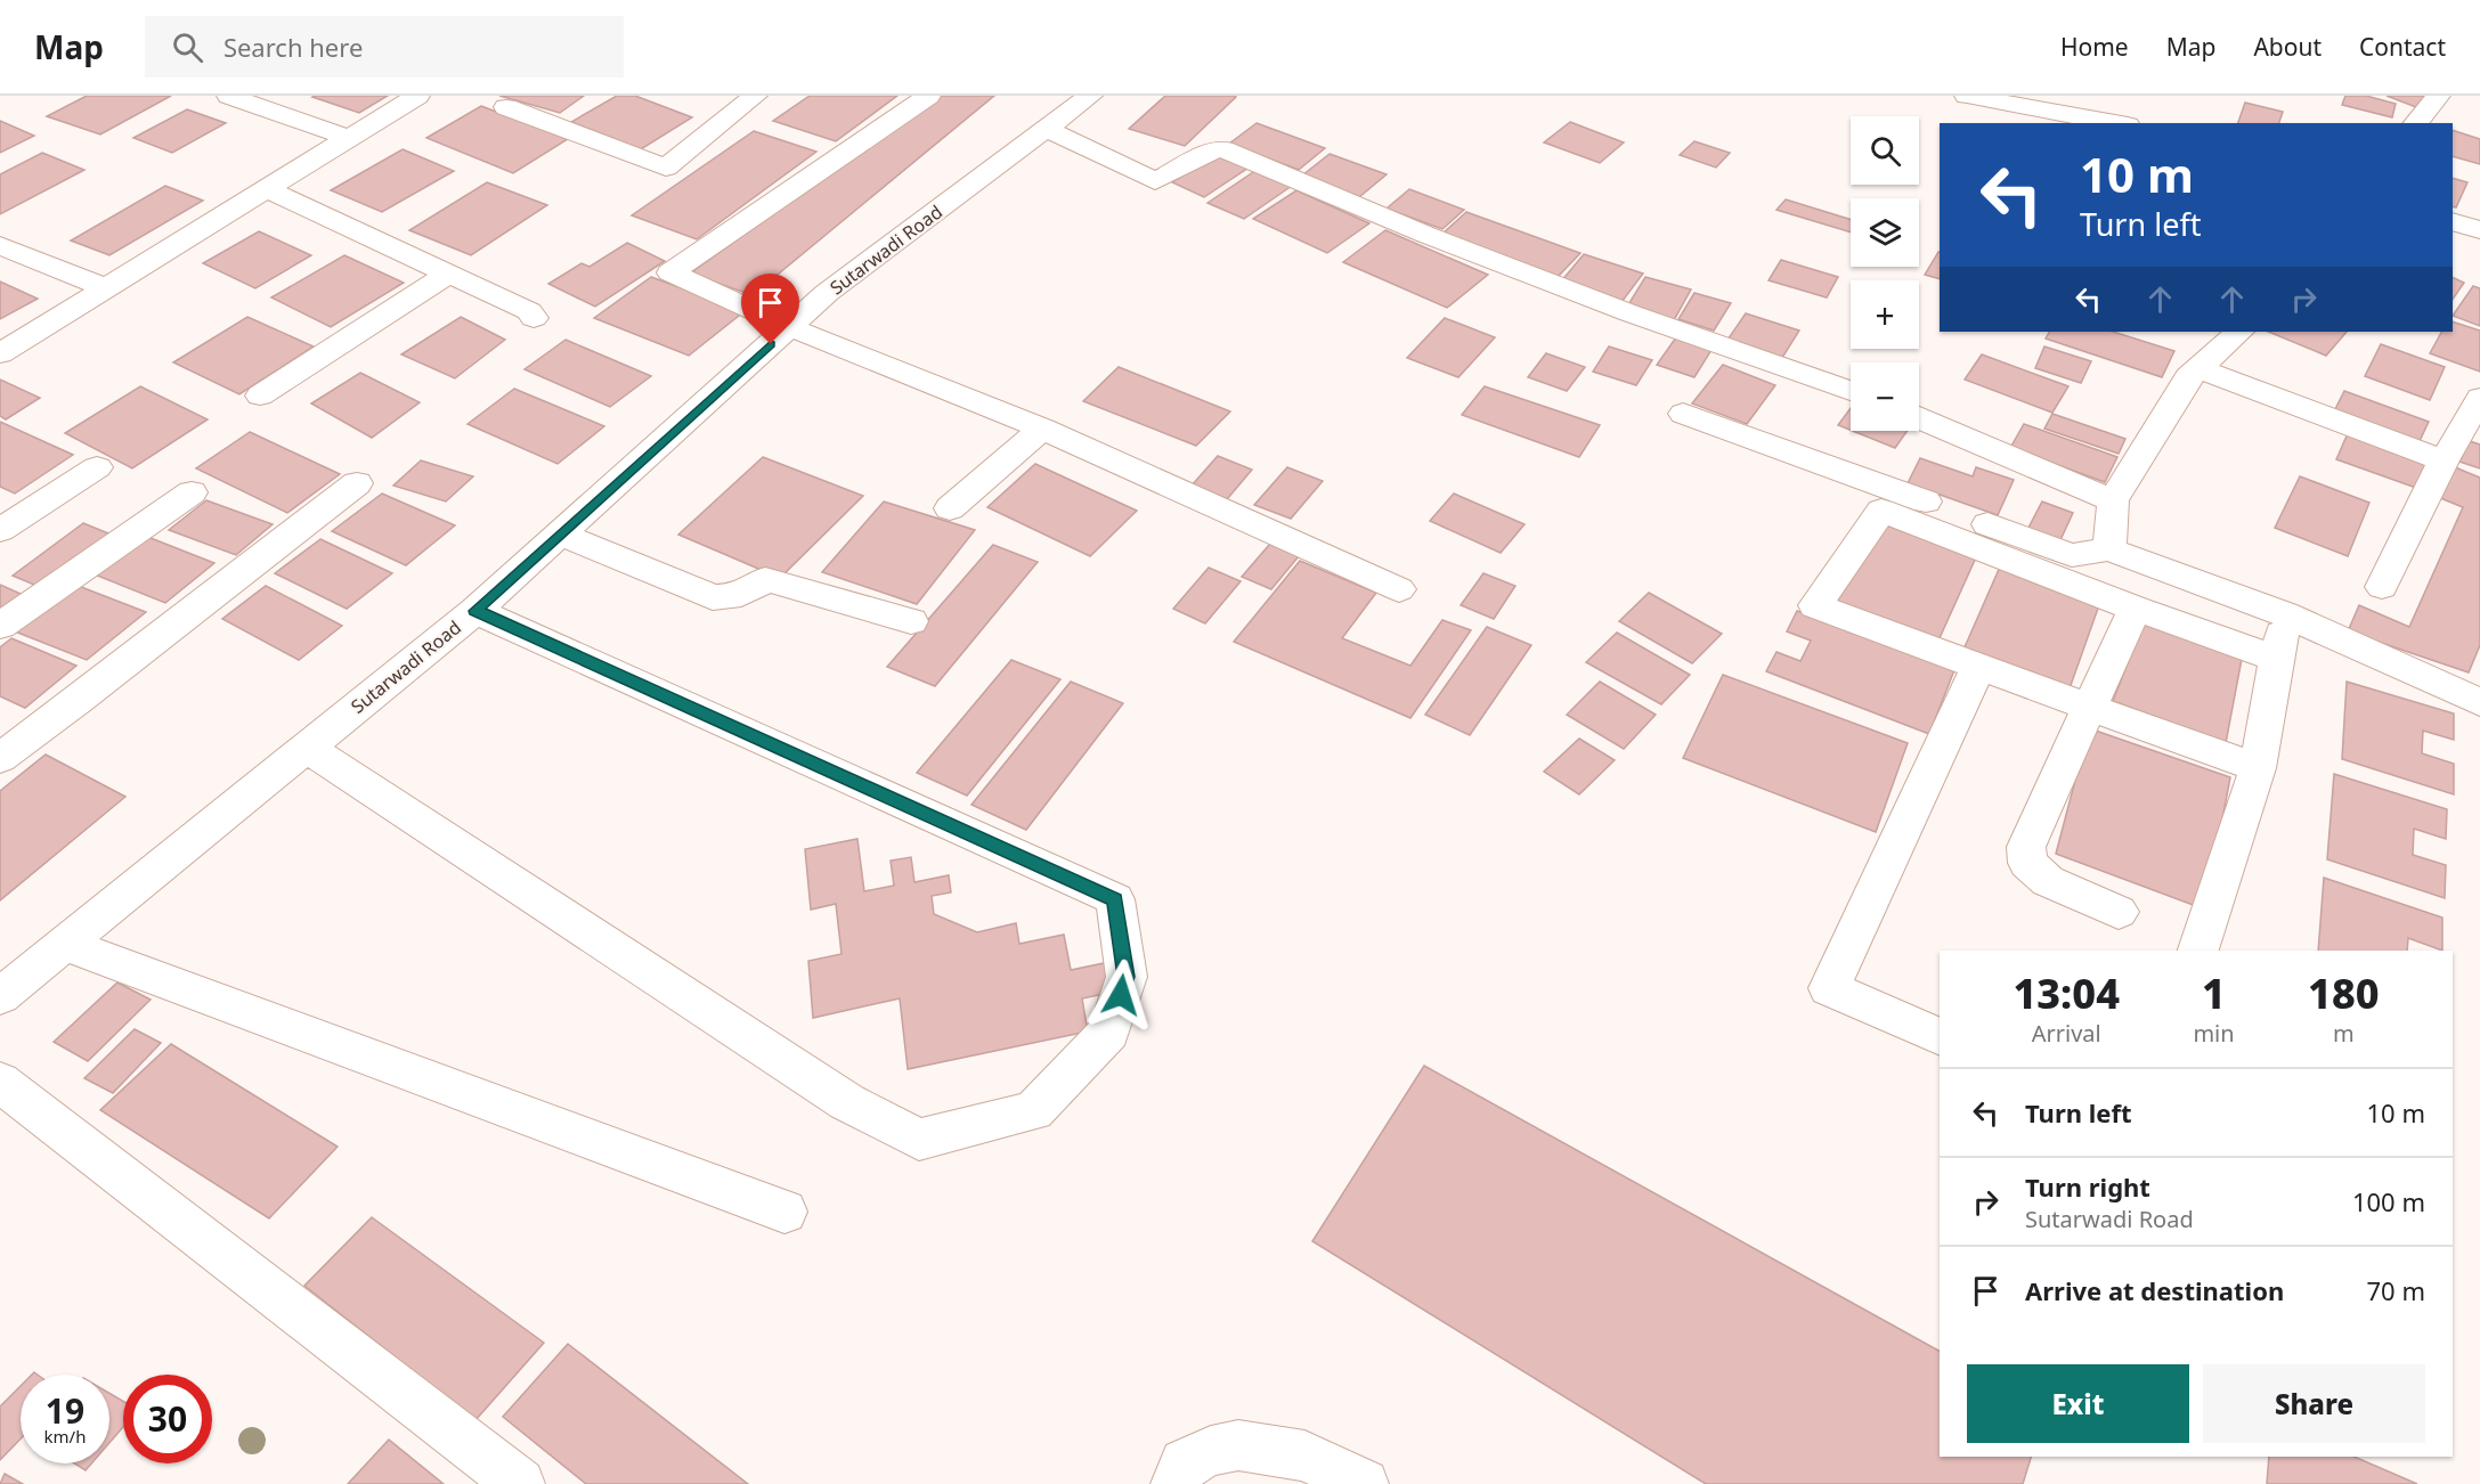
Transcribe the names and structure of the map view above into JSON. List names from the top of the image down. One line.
{"streets":{"street":["Sutarwadi Road"]},"page":{"header":"Map","search":"Search here","nav":["Home","Map","About","Contact"],"map_buttons":["+","−"],"turn":["10 m","Turn left"],"eta":["13:04","Arrival","1","min","180","m"],"list":[{"name":"Turn left","value":"10 m"},{"name":"Turn right","note":"Sutarwadi Road","value":"100 m"},{"name":"Arrive at destination","value":"70 m"}],"buttons":["Exit","Share"],"speed":"19 km/h","limit":"30"}}
